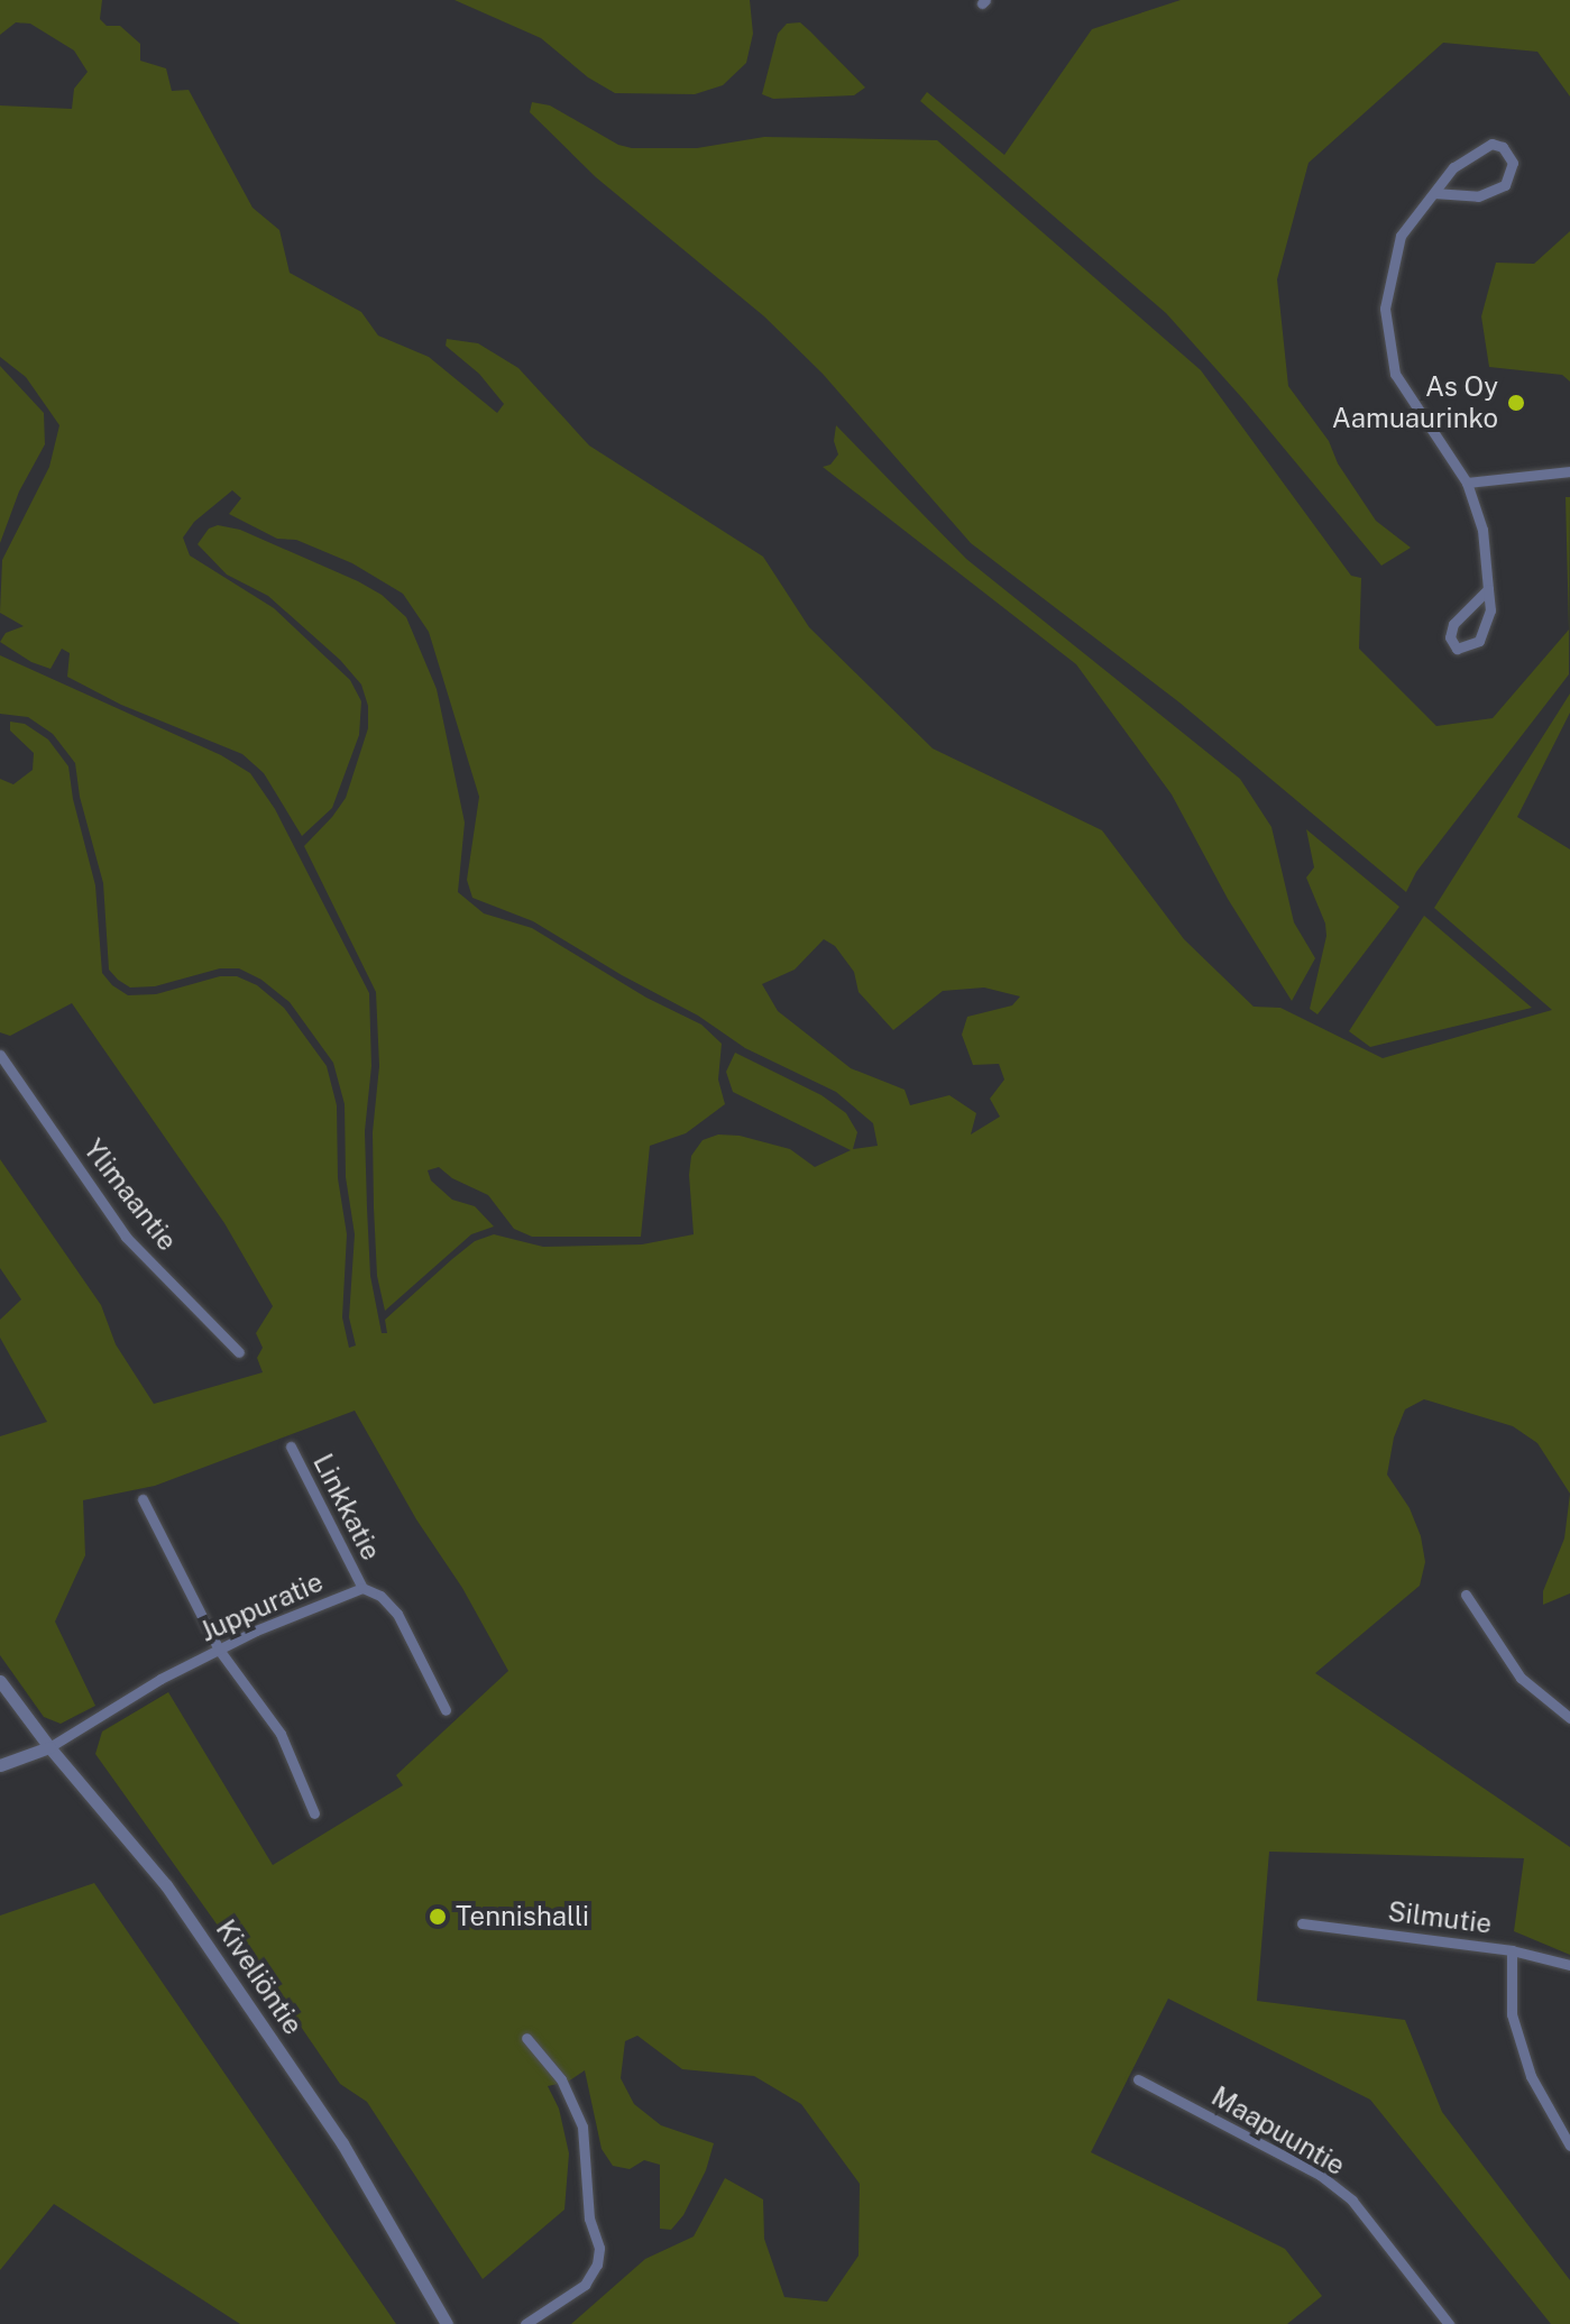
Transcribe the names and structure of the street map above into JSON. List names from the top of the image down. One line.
{"streets":{"street":["Ylimaantie","Linkkatie","Juppuratie","Silmutie","Kiveliöntie","Maapuuntie"]},"crossings":[["Linkkatie","Juppuratie"],["Juppuratie","Kiveliöntie"]],"places":["As Oy Aamuaurinko","Tennishalli"]}
